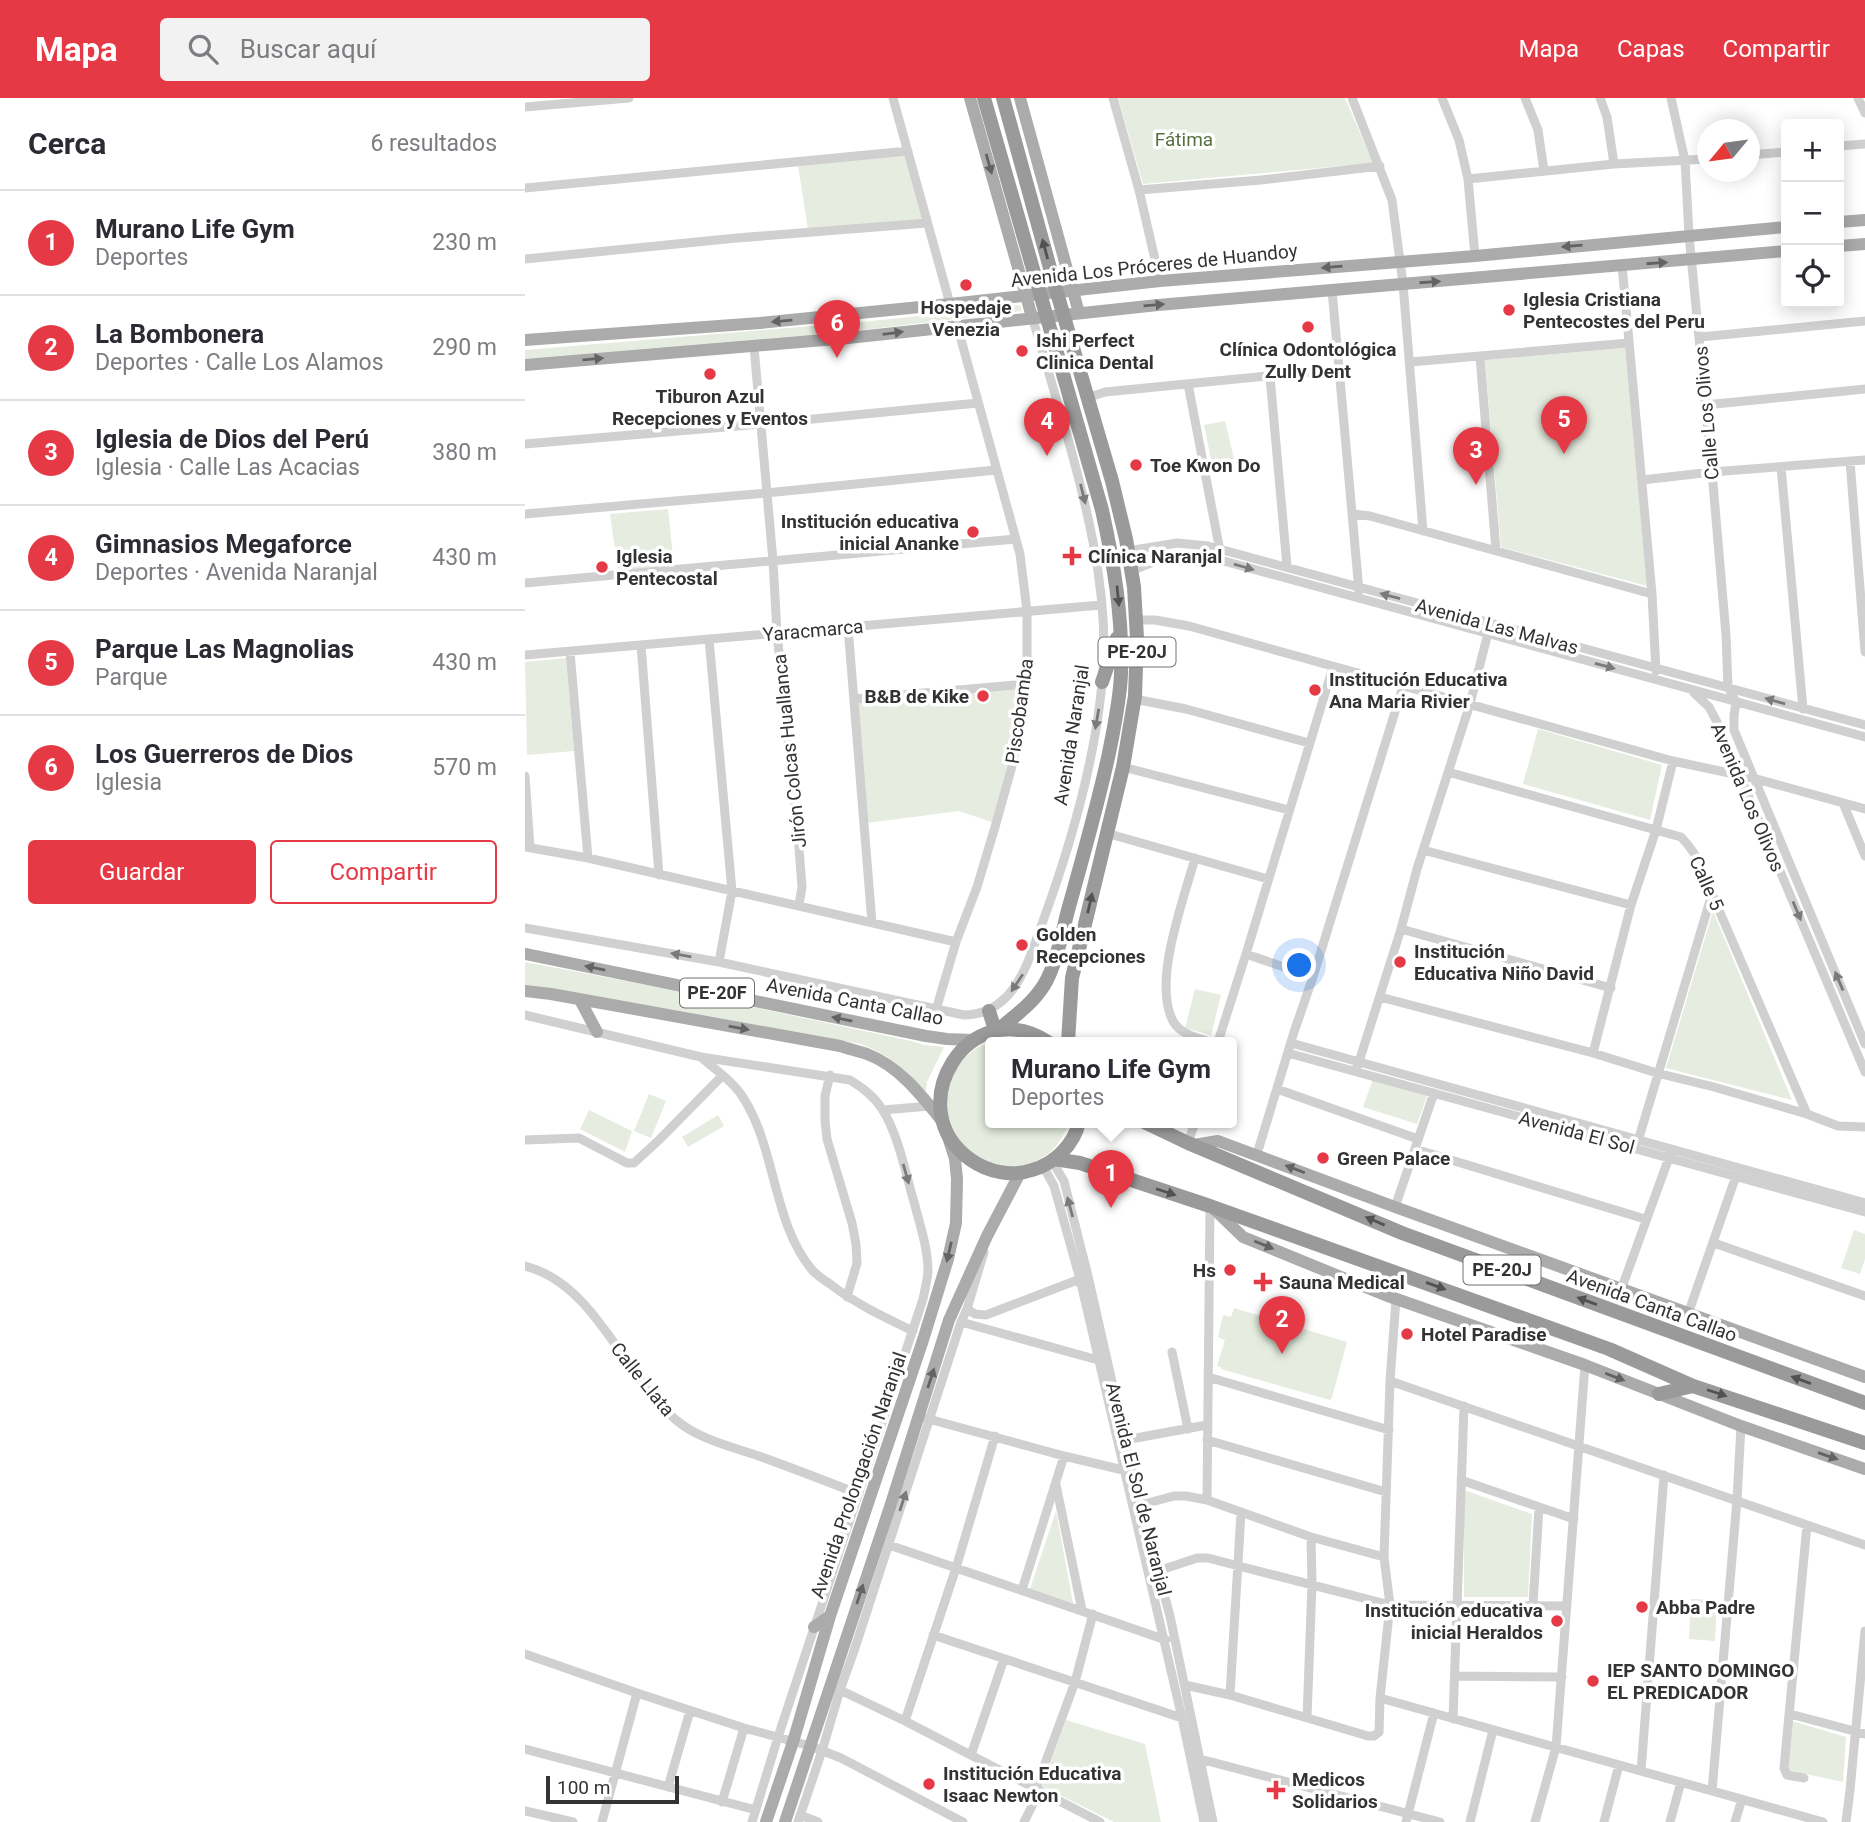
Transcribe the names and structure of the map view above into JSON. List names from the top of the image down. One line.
{"streets":{"highway":["PE-20J","Avenida Naranjal","PE-20F","Avenida Canta Callao"],"main road":["Avenida Los Próceres de Huandoy","Avenida Prolongación Naranjal"],"street":["Calle Los Olivos","Avenida Las Malvas","Yaracmarca","Piscobamba","Jirón Colcas Huallanca","Avenida Los Olivos","Calle 5","Avenida El Sol","Calle Llata","Avenida El Sol de Naranjal"]},"crossings":[["Avenida Los Próceres de Huandoy","Calle Los Olivos"],["Avenida Los Próceres de Huandoy","PE-20J"],["Avenida Los Próceres de Huandoy","Piscobamba"],["Avenida Los Próceres de Huandoy","Avenida Naranjal"],["Avenida Los Próceres de Huandoy","Jirón Colcas Huallanca"],["Calle Los Olivos","Avenida Las Malvas"],["Calle Los Olivos","Avenida Los Olivos"],["Avenida Las Malvas","PE-20J"],["Avenida Las Malvas","Avenida Los Olivos"],["Yaracmarca","Piscobamba"],["Yaracmarca","Avenida Naranjal"],["Yaracmarca","Jirón Colcas Huallanca"],["PE-20J","PE-20F"],["PE-20J","Avenida El Sol de Naranjal"],["Piscobamba","Avenida Canta Callao"],["Avenida Naranjal","PE-20F"],["Avenida Naranjal","Avenida Canta Callao"],["PE-20F","Avenida Canta Callao"],["PE-20F","Avenida Prolongación Naranjal"],["PE-20F","Avenida El Sol de Naranjal"],["Calle Llata","Avenida Prolongación Naranjal"]],"one_way":["Avenida Naranjal"],"parks":["Fátima"],"places":{"other":["Hospedaje Venezia","Iglesia Cristiana Pentecostes del Peru","Clínica Odontológica Zully Dent","Ishi Perfect Clinica Dental","Tiburon Azul Recepciones y Eventos","Toe Kwon Do","Institución educativa inicial Ananke","Iglesia Pentecostal","Institución Educativa Ana Maria Rivier","B&B de Kike","Golden Recepciones","Institución Educativa Niño David","Green Palace","Hs","Hotel Paradise","Abba Padre","Institución educativa inicial Heraldos","IEP SANTO DOMINGO EL PREDICADOR","Institución Educativa Isaac Newton"],"health":["Clínica Naranjal","Sauna Medical","Medicos Solidarios"]},"scale_bar":"100 m","north":"bottom left","page":{"header":"Mapa","search":"Buscar aquí","nav":["Mapa","Capas","Compartir"],"heading":["Cerca","6 resultados"],"map_buttons":["+","−"],"list":[{"mark":"1","name":"Murano Life Gym","note":"Deportes","value":"230 m"},{"mark":"2","name":"La Bombonera","note":"Deportes · Calle Los Alamos","value":"290 m"},{"mark":"3","name":"Iglesia de Dios del Perú","note":"Iglesia · Calle Las Acacias","value":"380 m"},{"mark":"4","name":"Gimnasios Megaforce","note":"Deportes · Avenida Naranjal","value":"430 m"},{"mark":"5","name":"Parque Las Magnolias","note":"Parque","value":"430 m"},{"mark":"6","name":"Los Guerreros de Dios","note":"Iglesia","value":"570 m"}],"pins":["6","5","4","3","1","2"],"buttons":["Guardar","Compartir"],"popup":["Murano Life Gym","Deportes"],"scale":"100 m"}}
